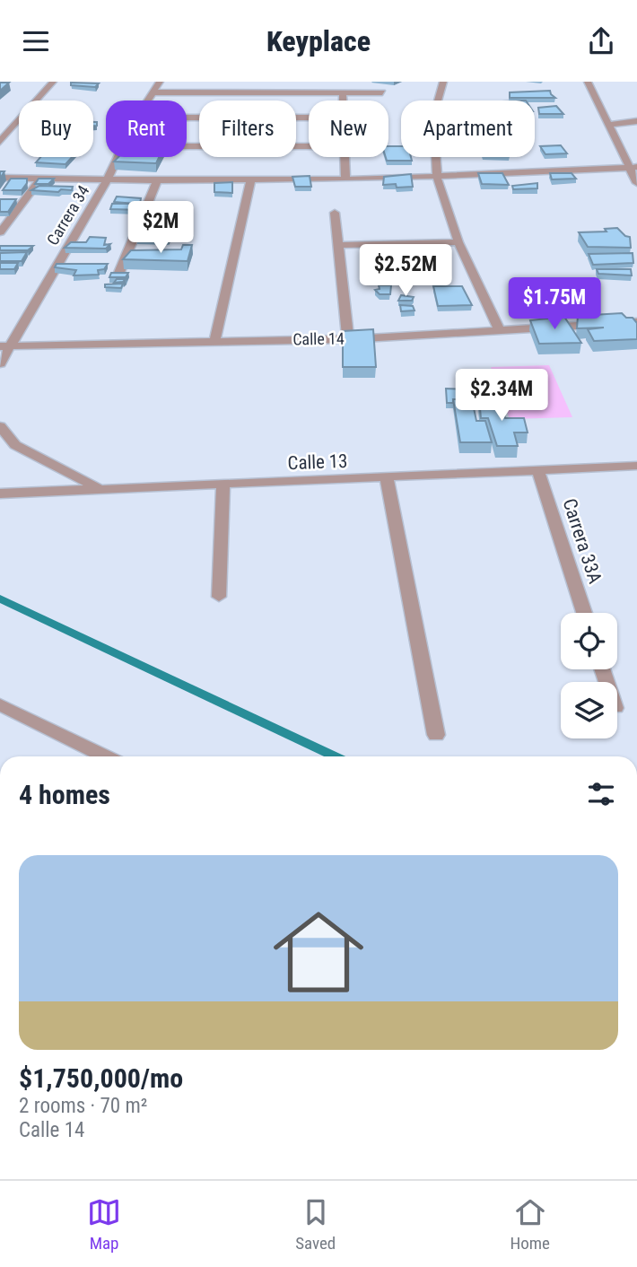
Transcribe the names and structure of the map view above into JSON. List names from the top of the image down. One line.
{"streets":{"street":["Carrera 34","Calle 14","Calle 13","Carrera 33A"]},"crossings":[["Carrera 34","Calle 14"],["Calle 13","Carrera 33A"]],"page":{"header":"Keyplace","chip":["Buy","Rent","Filters","New","Apartment"],"price":["$2M","$2.52M","$1.75M","$2.34M"],"heading":"4 homes","list":[{"name":"$1,750,000/mo","note":"2 rooms · 70 m² · Calle 14"}],"tabs":["Map","Saved","Home"]}}
